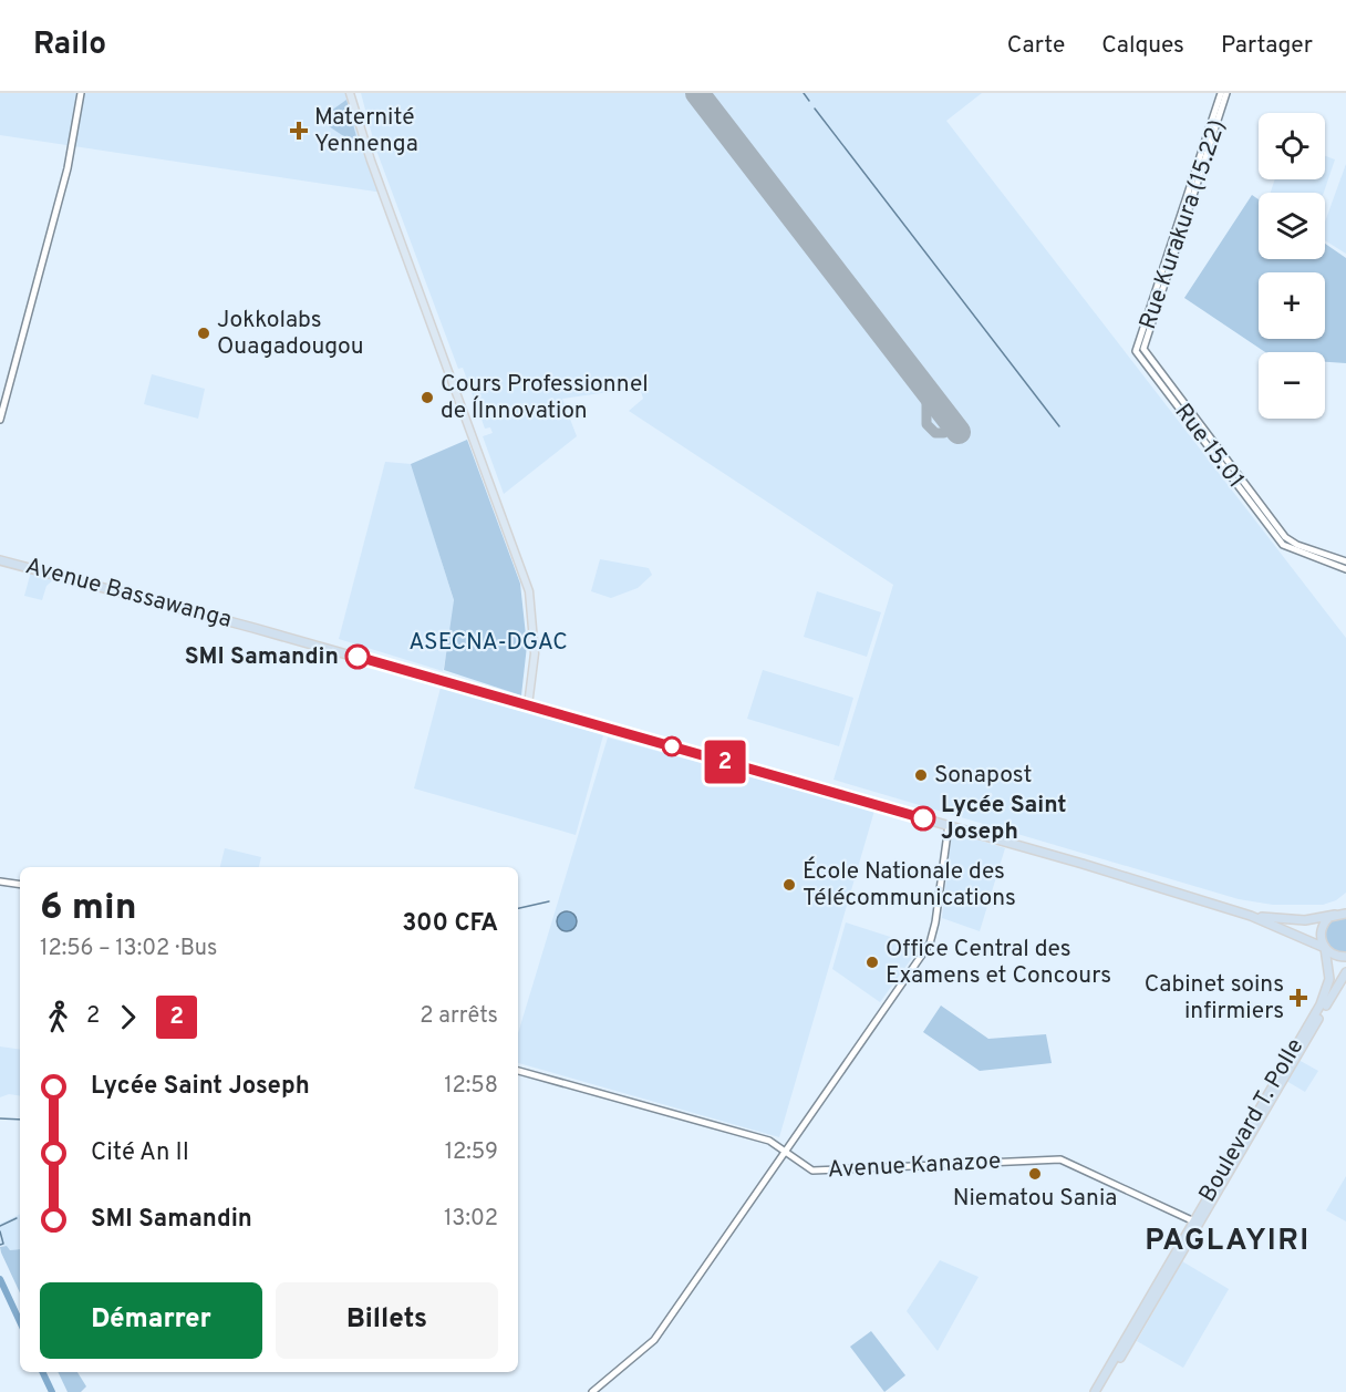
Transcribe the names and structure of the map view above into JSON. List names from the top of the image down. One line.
{"streets":{"highway":["Avenue Bassawanga","Boulevard T. Polle"],"main road":["Rue Kurakura (15.22)","Rue 15.01","Avenue Kanazoe"]},"crossings":[["Rue Kurakura (15.22)","Rue 15.01"],["Avenue Bassawanga","Boulevard T. Polle"],["Boulevard T. Polle","Avenue Kanazoe"]],"districts":["PAGLAYIRI"],"parks":["ASECNA-DGAC"],"places":{"health":["Maternité Yennenga","Cabinet soins infirmiers"],"other":["Jokkolabs Ouagadougou","Cours Professionnel de l´Innovation","SMI Samandin","Sonapost","Lycée Saint Joseph","École Nationale des Télécommunications","Office Central des Examens et Concours","Niematou Sania"]},"lines":["bus line 2"],"page":{"header":"Railo","nav":["Carte","Calques","Partager"],"on_map":"2","map_buttons":["+","−"],"heading":["6 min","12:56 – 13:02 · Bus","300 CFA"],"legs":["2","2","2 arrêts"],"list":[{"name":"Lycée Saint Joseph","value":"12:58"},{"name":"Cité An II","value":"12:59"},{"name":"SMI Samandin","value":"13:02"}],"buttons":["Démarrer","Billets"]}}
